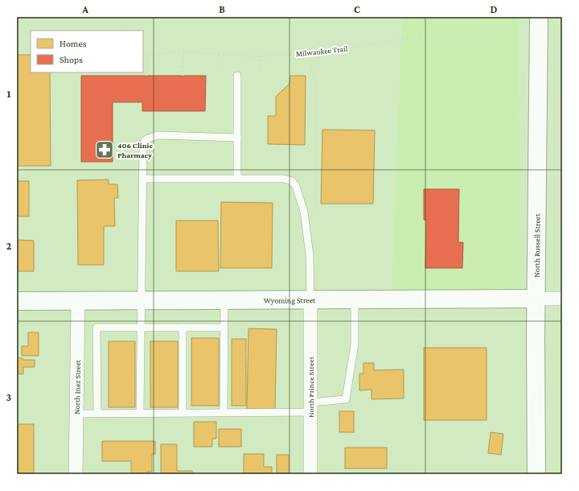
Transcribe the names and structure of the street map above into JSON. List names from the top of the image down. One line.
{"streets":{"street":["North Russell Street","Wyoming Street","North Inez Street","North Prince Street"],"path":["Milwaukee Trail"]},"crossings":[["North Russell Street","Wyoming Street"],["Wyoming Street","North Inez Street"],["Wyoming Street","North Prince Street"]],"places":{"pharmacy":["406 Clinic Pharmacy"]},"legend":["Homes","Shops"],"grid":{"columns":["A","B","C","D"],"rows":["1","2","3"]}}
